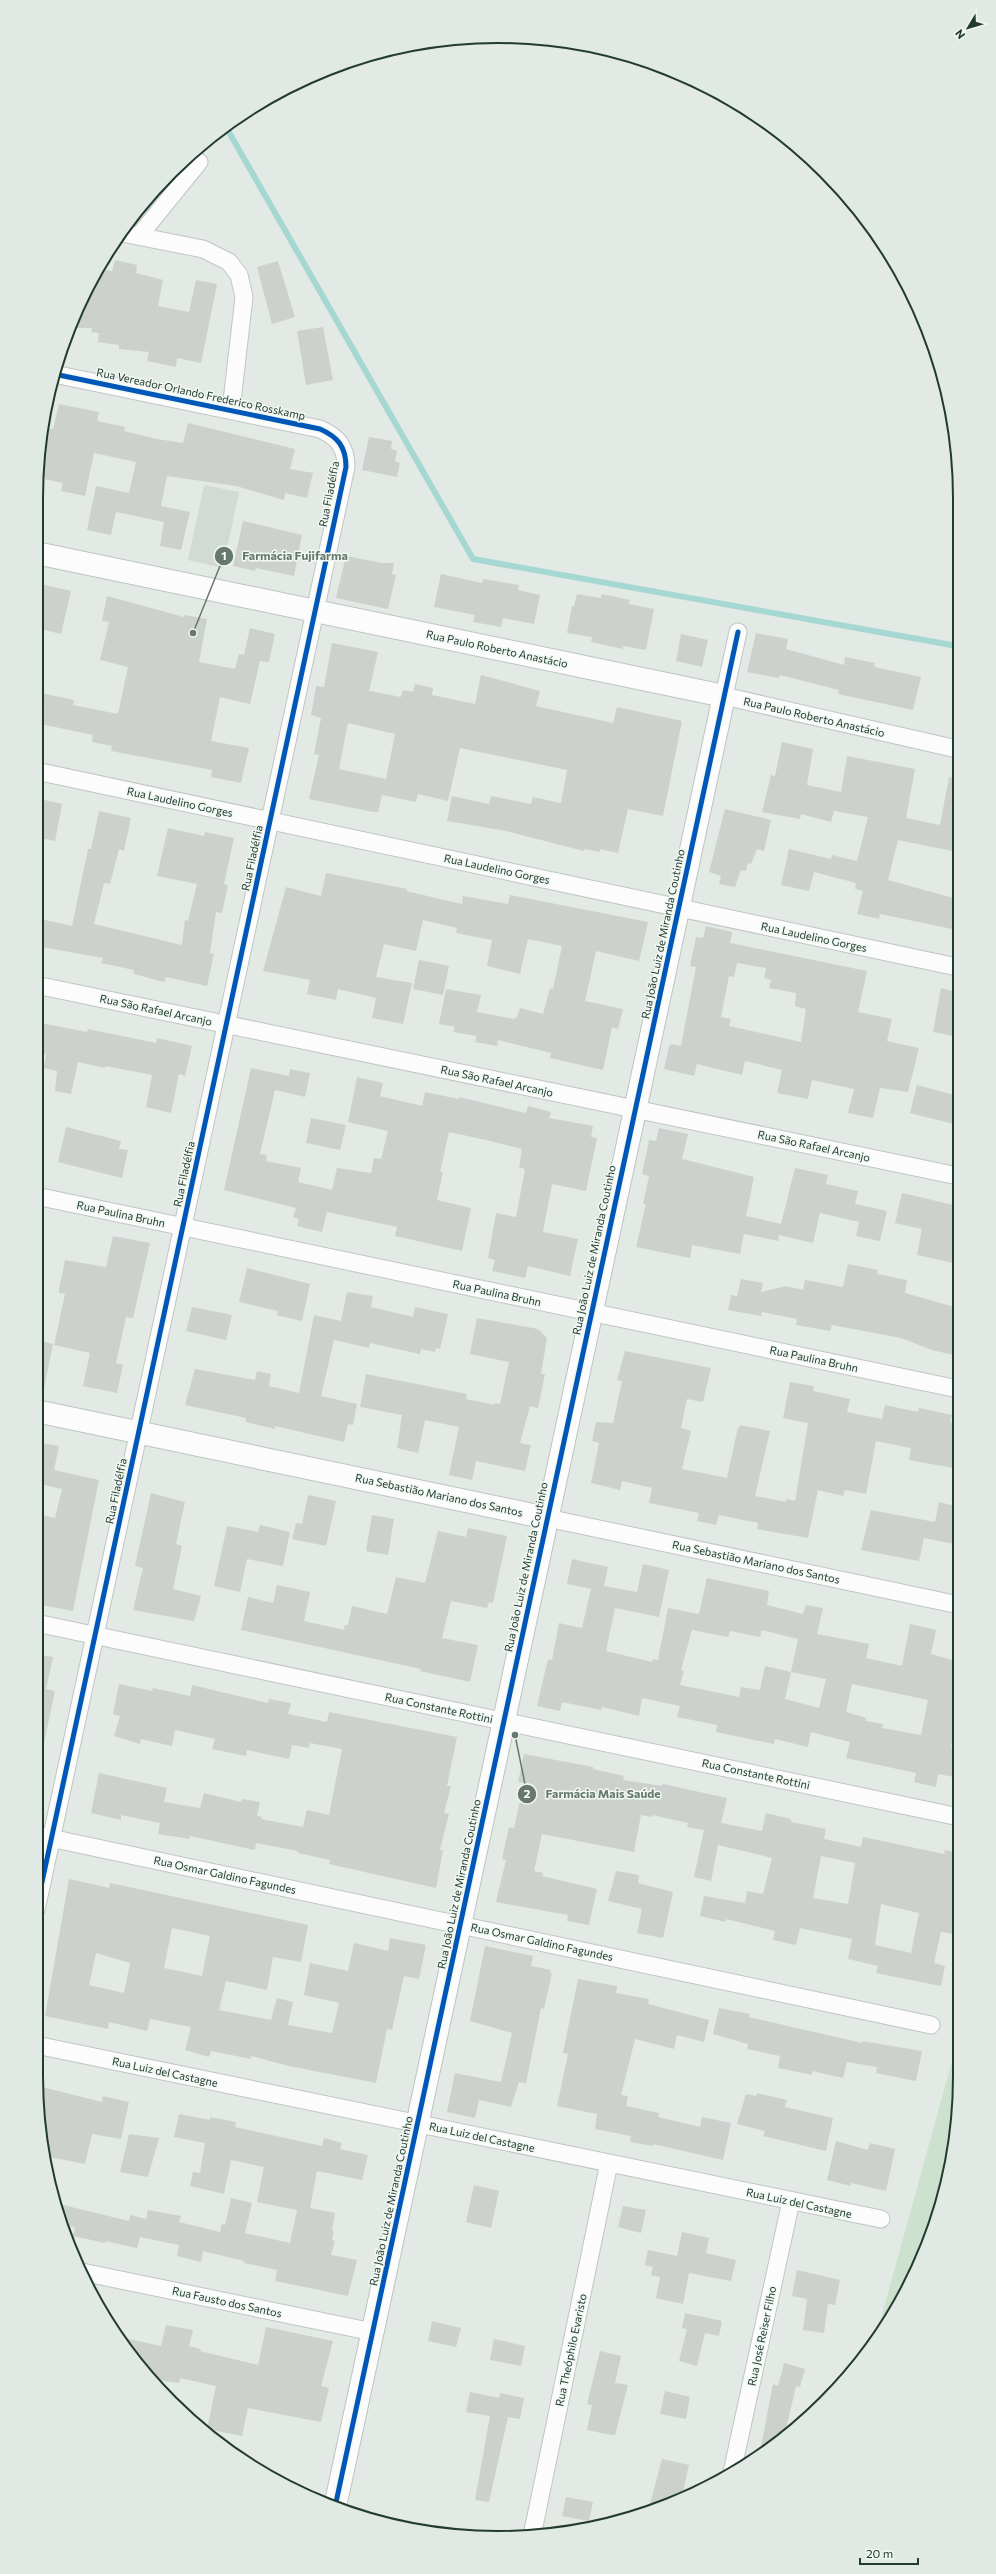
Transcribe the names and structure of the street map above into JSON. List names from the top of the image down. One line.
{"streets":{"street":["Rua Vereador Orlando Frederico Rosskamp","Rua Filadélfia","Rua Paulo Roberto Anastácio","Rua Laudelino Gorges","Rua João Luiz de Miranda Coutinho","Rua São Rafael Arcanjo","Rua Paulina Bruhn","Rua Sebastião Mariano dos Santos","Rua Constante Rottini","Rua Osmar Galdino Fagundes","Rua Luiz del Castagne","Rua Fausto dos Santos","Rua José Reiser Filho","Rua Theóphilo Evaristo"]},"crossings":[["Rua Vereador Orlando Frederico Rosskamp","Rua Filadélfia"],["Rua Filadélfia","Rua Paulo Roberto Anastácio"],["Rua Filadélfia","Rua Laudelino Gorges"],["Rua Filadélfia","Rua São Rafael Arcanjo"],["Rua Filadélfia","Rua Paulina Bruhn"],["Rua Filadélfia","Rua Sebastião Mariano dos Santos"],["Rua Filadélfia","Rua Constante Rottini"],["Rua Filadélfia","Rua Osmar Galdino Fagundes"],["Rua Paulo Roberto Anastácio","Rua João Luiz de Miranda Coutinho"],["Rua Laudelino Gorges","Rua João Luiz de Miranda Coutinho"],["Rua João Luiz de Miranda Coutinho","Rua São Rafael Arcanjo"],["Rua João Luiz de Miranda Coutinho","Rua Paulina Bruhn"],["Rua João Luiz de Miranda Coutinho","Rua Sebastião Mariano dos Santos"],["Rua João Luiz de Miranda Coutinho","Rua Constante Rottini"],["Rua João Luiz de Miranda Coutinho","Rua Osmar Galdino Fagundes"],["Rua João Luiz de Miranda Coutinho","Rua Luiz del Castagne"],["Rua João Luiz de Miranda Coutinho","Rua Fausto dos Santos"],["Rua Luiz del Castagne","Rua José Reiser Filho"],["Rua Luiz del Castagne","Rua Theóphilo Evaristo"]],"places":["Farmácia Fujifarma","Farmácia Mais Saúde"],"scale_bar":"20 m","north":"bottom left"}
